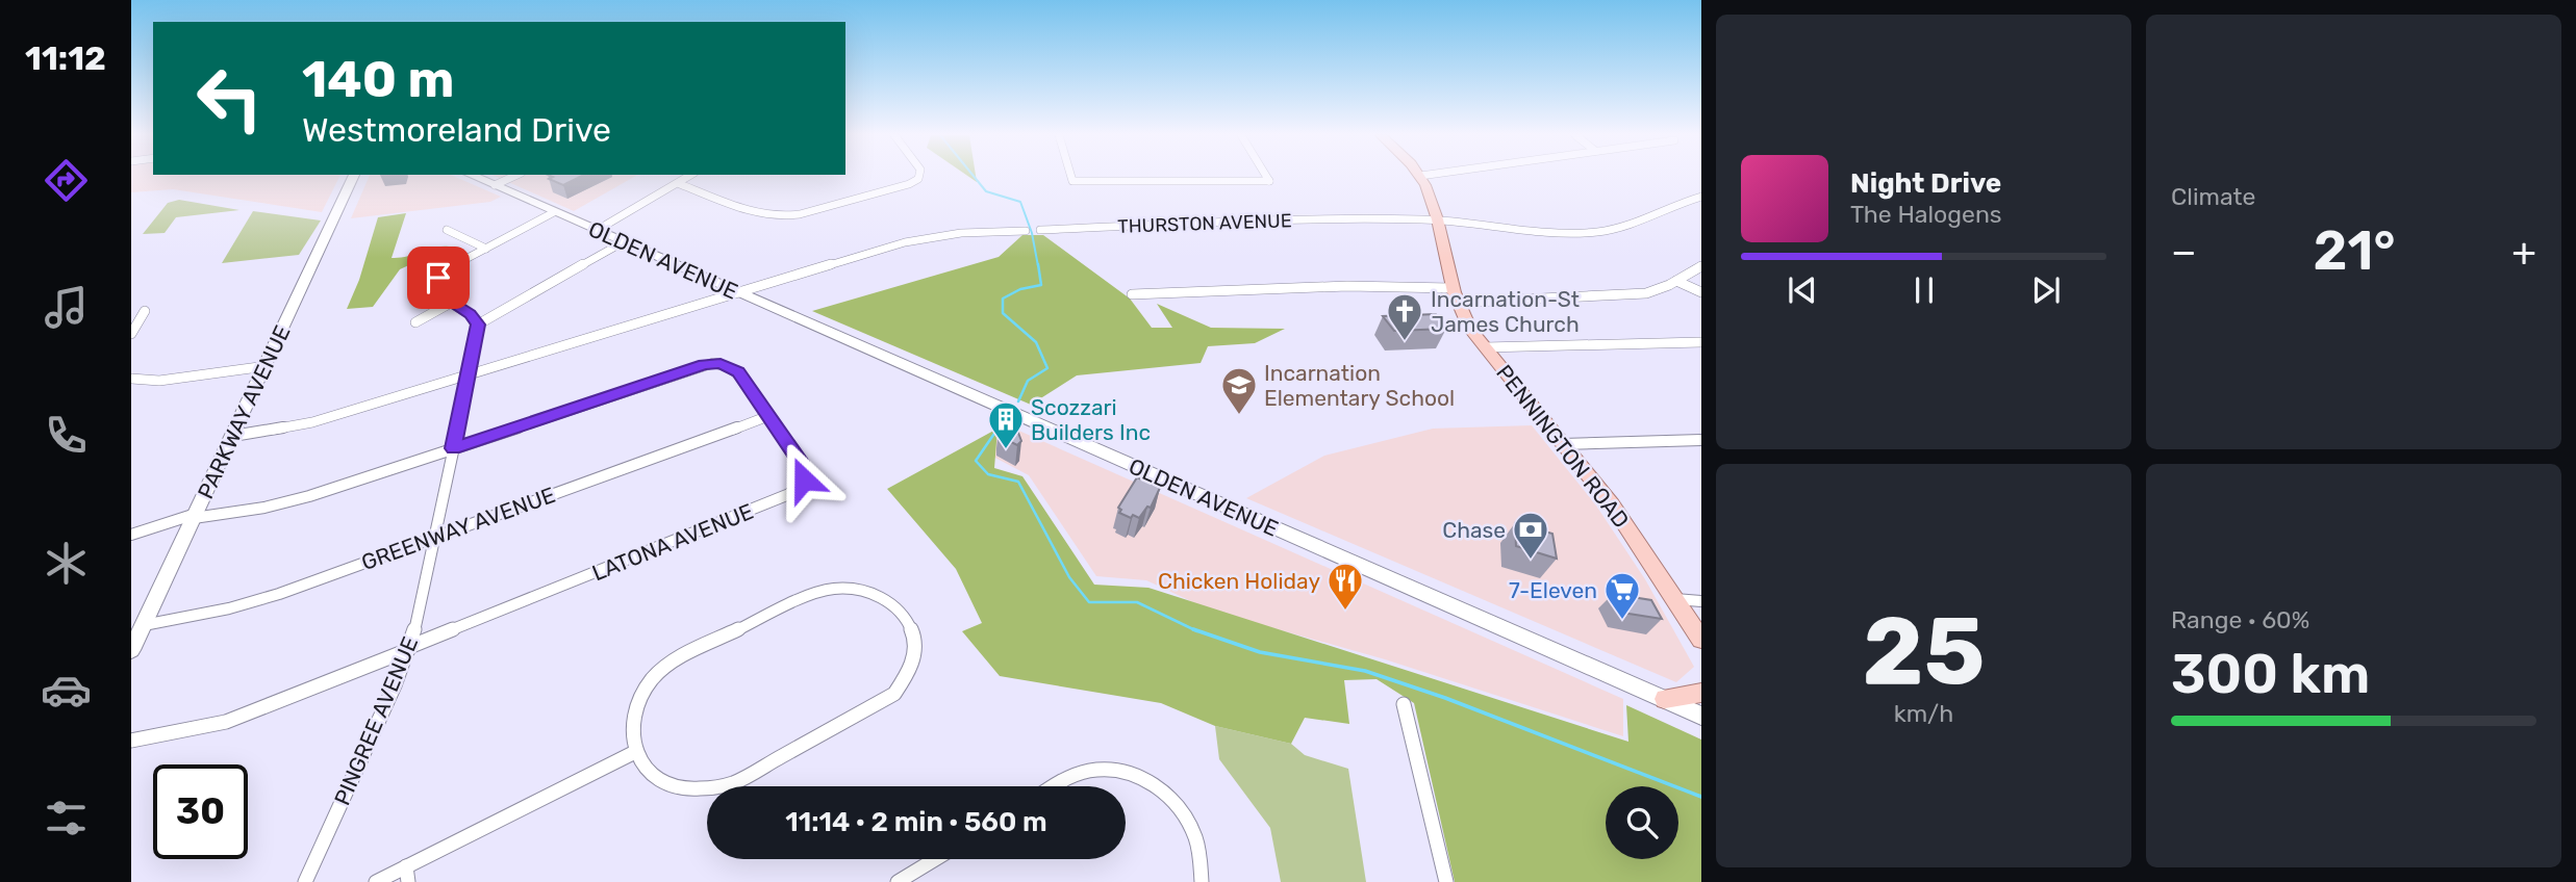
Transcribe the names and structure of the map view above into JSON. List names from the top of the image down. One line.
{"streets":{"main road":["OLDEN AVENUE","PARKWAY AVENUE","PENNINGTON ROAD"],"street":["THURSTON AVENUE","GREENWAY AVENUE","LATONA AVENUE","PINGREE AVENUE"]},"crossings":[["THURSTON AVENUE","PENNINGTON ROAD"],["PARKWAY AVENUE","GREENWAY AVENUE"],["GREENWAY AVENUE","LATONA AVENUE"],["GREENWAY AVENUE","PINGREE AVENUE"],["LATONA AVENUE","PINGREE AVENUE"]],"places":{"church":["Incarnation-St James Church"],"school or university":["Incarnation Elementary School"],"building":["Scozzari Builders Inc"],"bank":["Chase"],"restaurant":["Chicken Holiday"],"supermarket":["7-Eleven"]},"page":{"tabs":"11:12","tile":["Climate",["25","km/h"],["Range · 60%","300 km"]],"turn":["140 m","Westmoreland Drive"],"song":["Night Drive","The Halogens"],"heat":["−","21°","+"],"limit":"30","trip":"11:14 · 2 min · 560 m"}}
